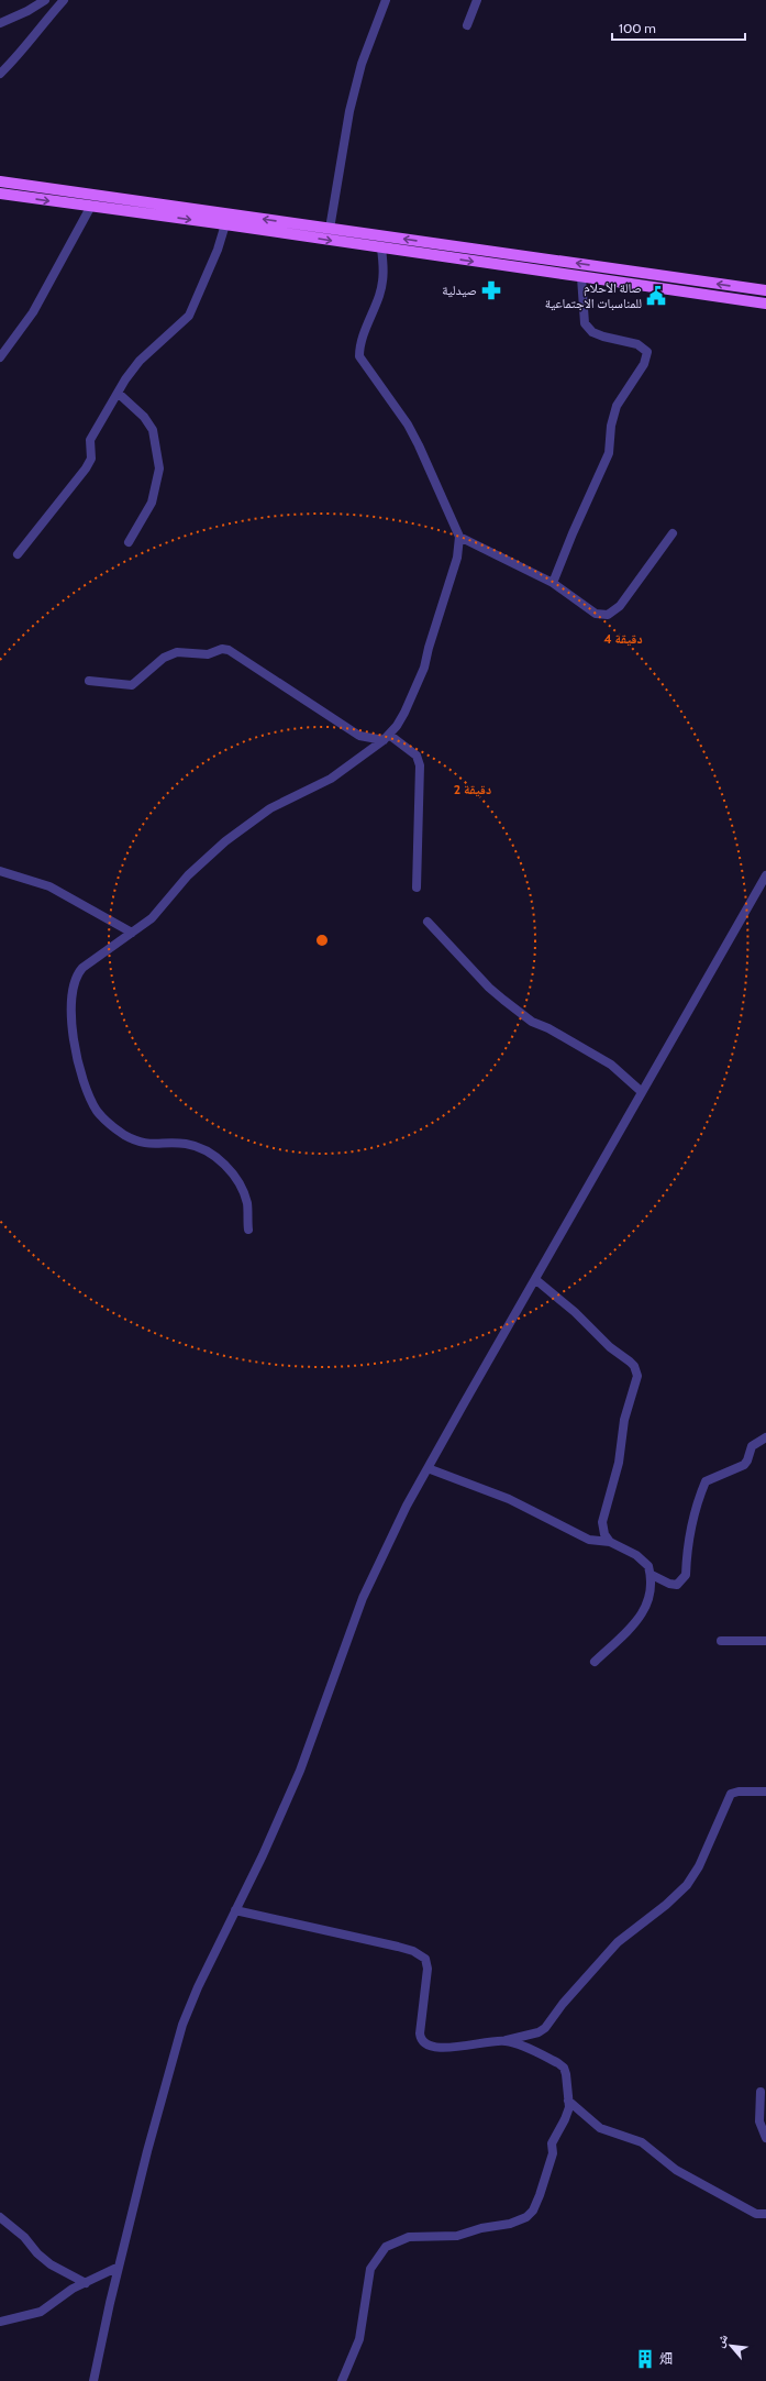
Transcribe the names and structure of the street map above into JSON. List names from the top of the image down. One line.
{"places":{"pharmacy":["صيدلية"],"public building":["صالة الأحلام للمناسبات الاجتماعية"],"building":["畑"]},"scale_bar":"100 m","north":"top left","rings":["4 دقيقة","2 دقيقة"]}
